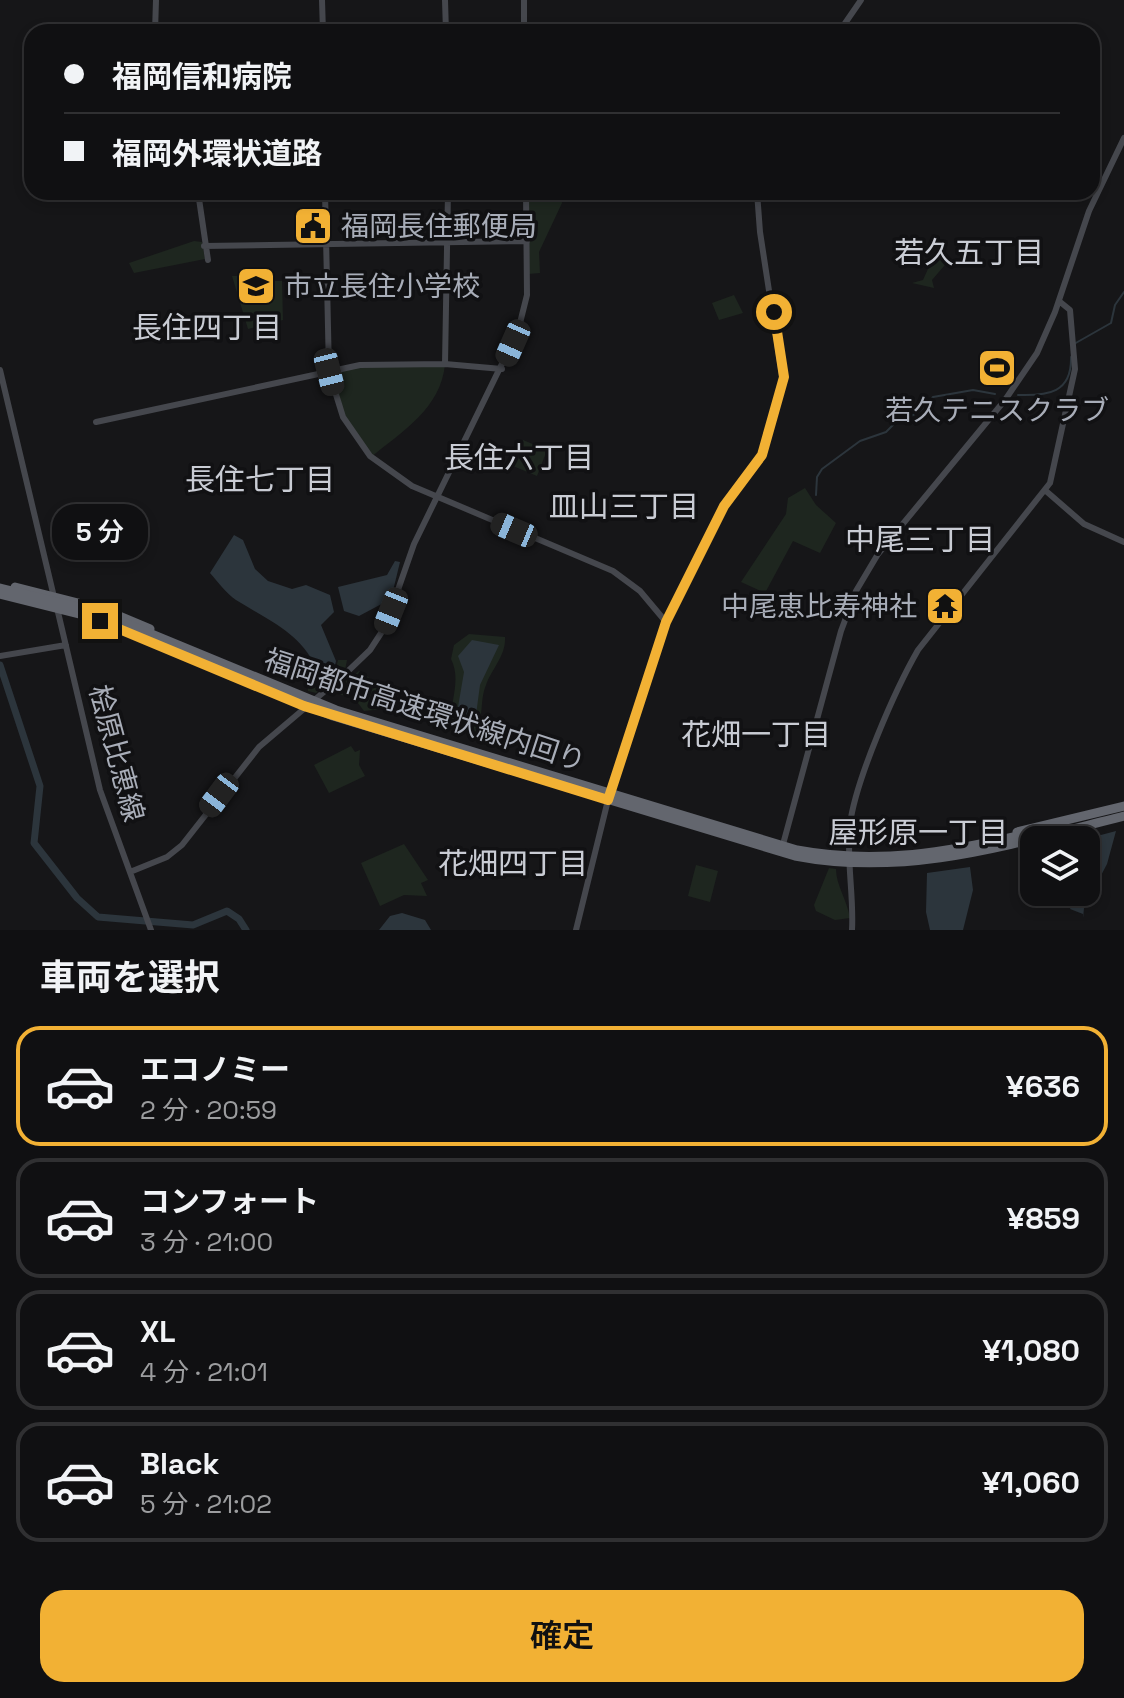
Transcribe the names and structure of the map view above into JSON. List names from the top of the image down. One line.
{"streets":{"highway":["福岡都市高速環状線内回り"],"street":["桧原比恵線"]},"districts":["若久五丁目","長住四丁目","長住六丁目","長住七丁目","皿山三丁目","中尾三丁目","花畑一丁目","屋形原一丁目","花畑四丁目"],"places":{"public building":["福岡長住郵便局"],"school or university":["市立長住小学校"],"sports":["若久テニスクラブ"],"temple":["中尾恵比寿神社"]},"page":{"banner":["福岡信和病院","福岡外環状道路"],"bubble":"5 分","heading":"車両を選択","list":[{"name":"エコノミー","note":"2 分 · 20:59","value":"¥636"},{"name":"コンフォート","note":"3 分 · 21:00","value":"¥859"},{"name":"XL","note":"4 分 · 21:01","value":"¥1,080"},{"name":"Black","note":"5 分 · 21:02","value":"¥1,060"}],"buttons":"確定"}}
